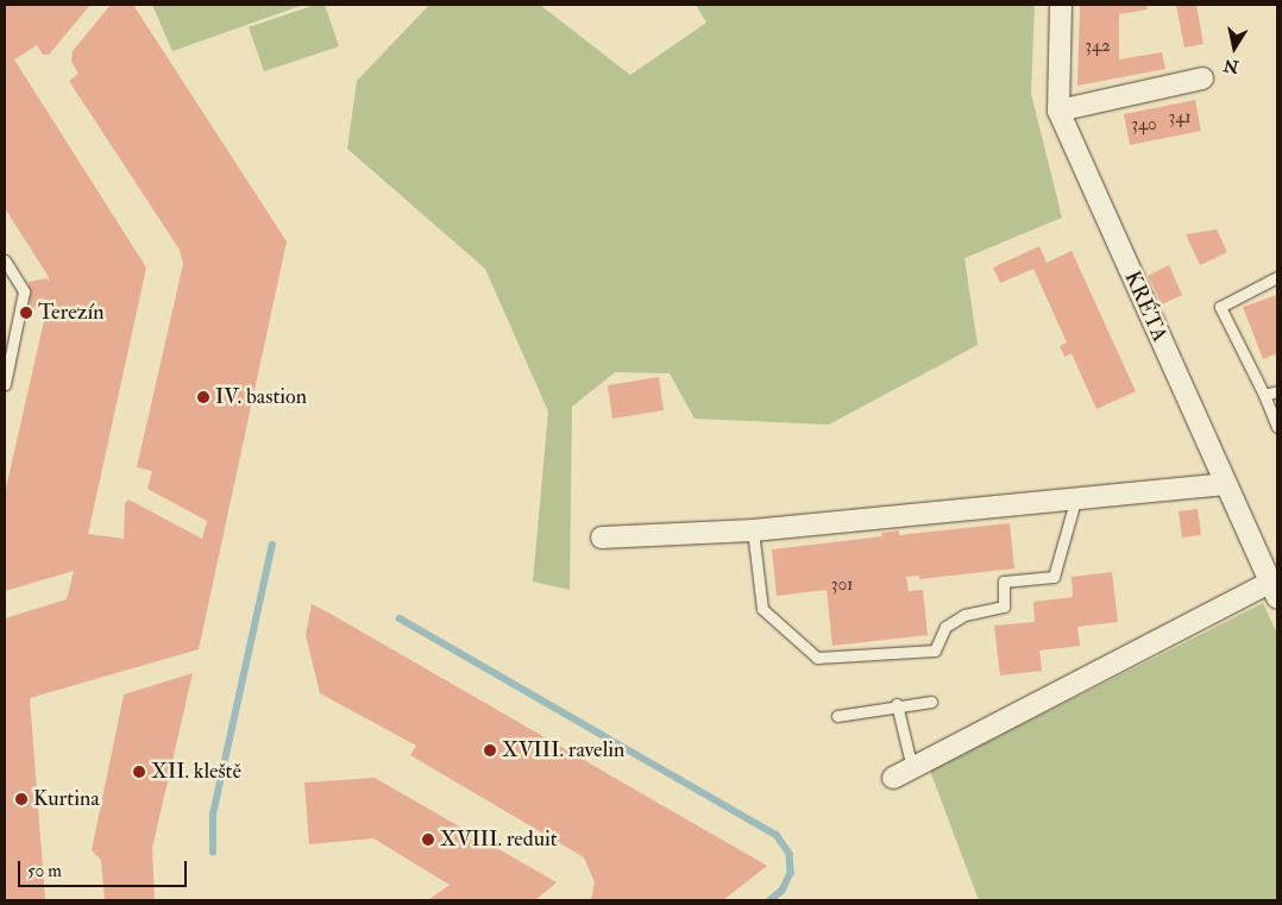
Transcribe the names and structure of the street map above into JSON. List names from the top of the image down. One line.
{"streets":{"street":["KRÉTA"]},"places":["Terezín","IV. bastion","XVIII. ravelin","XII. kleště","Kurtina","XVIII. reduit"],"house_numbers":["342","341","340","301"],"scale_bar":"50 m","north":"bottom"}
